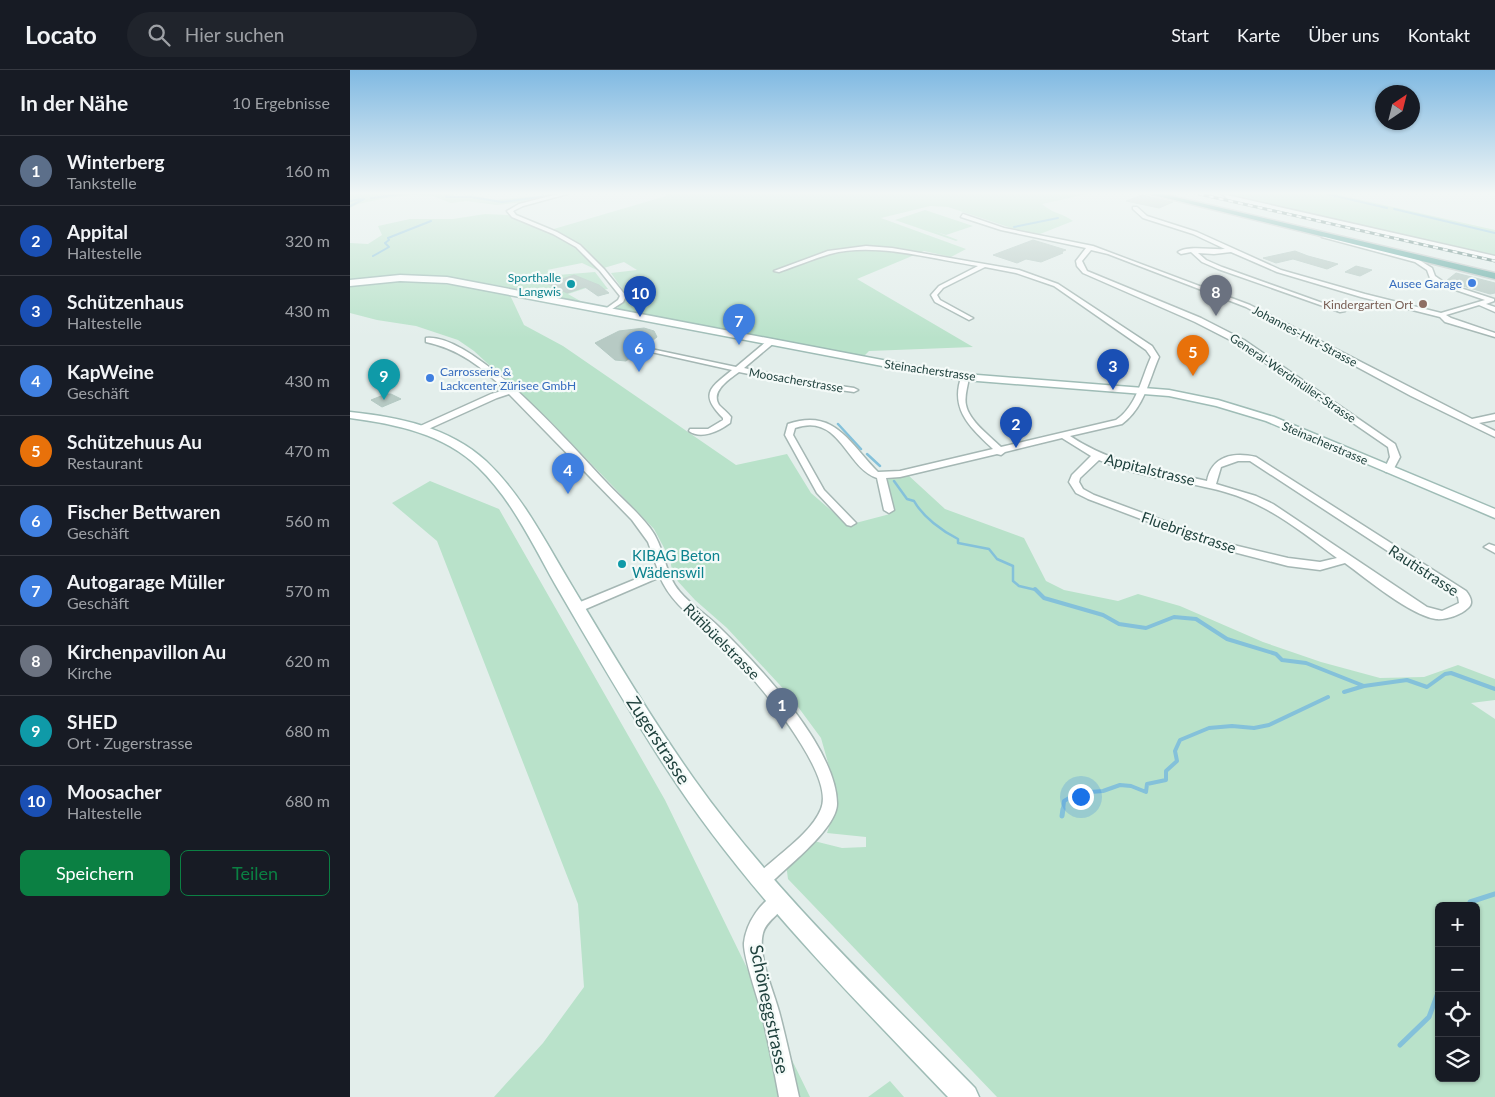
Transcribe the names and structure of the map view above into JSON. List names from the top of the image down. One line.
{"streets":{"street":["Johannes-Hirt-Strasse","Steinacherstrasse","General-Werdmüller-Strasse","Moosacherstrasse","Appitalstrasse","Fluebrigstrasse","Rautistrasse","Rütibüelstrasse","Zugerstrasse","Schöneggstrasse"]},"crossings":[["Johannes-Hirt-Strasse","General-Werdmüller-Strasse"],["Steinacherstrasse","General-Werdmüller-Strasse"],["Steinacherstrasse","Moosacherstrasse"],["Appitalstrasse","Fluebrigstrasse"],["Appitalstrasse","Rautistrasse"],["Fluebrigstrasse","Rautistrasse"],["Rütibüelstrasse","Zugerstrasse"],["Zugerstrasse","Schöneggstrasse"]],"places":["Ausee Garage","Sporthalle Langwis","Kindergarten Ort","Carrosserie & Lackcenter Zürisee GmbH","KIBAG Beton Wädenswil"],"north":"top right","page":{"header":"Locato","search":"Hier suchen","nav":["Start","Karte","Über uns","Kontakt"],"heading":["In der Nähe","10 Ergebnisse"],"list":[{"mark":"1","name":"Winterberg","note":"Tankstelle","value":"160 m"},{"mark":"2","name":"Appital","note":"Haltestelle","value":"320 m"},{"mark":"3","name":"Schützenhaus","note":"Haltestelle","value":"430 m"},{"mark":"4","name":"KapWeine","note":"Geschäft","value":"430 m"},{"mark":"5","name":"Schützehuus Au","note":"Restaurant","value":"470 m"},{"mark":"6","name":"Fischer Bettwaren","note":"Geschäft","value":"560 m"},{"mark":"7","name":"Autogarage Müller","note":"Geschäft","value":"570 m"},{"mark":"8","name":"Kirchenpavillon Au","note":"Kirche","value":"620 m"},{"mark":"9","name":"SHED","note":"Ort · Zugerstrasse","value":"680 m"},{"mark":"10","name":"Moosacher","note":"Haltestelle","value":"680 m"}],"pins":["8","10","7","6","5","3","9","2","4","1"],"buttons":["Speichern","Teilen"],"map_buttons":["+","−"]}}
